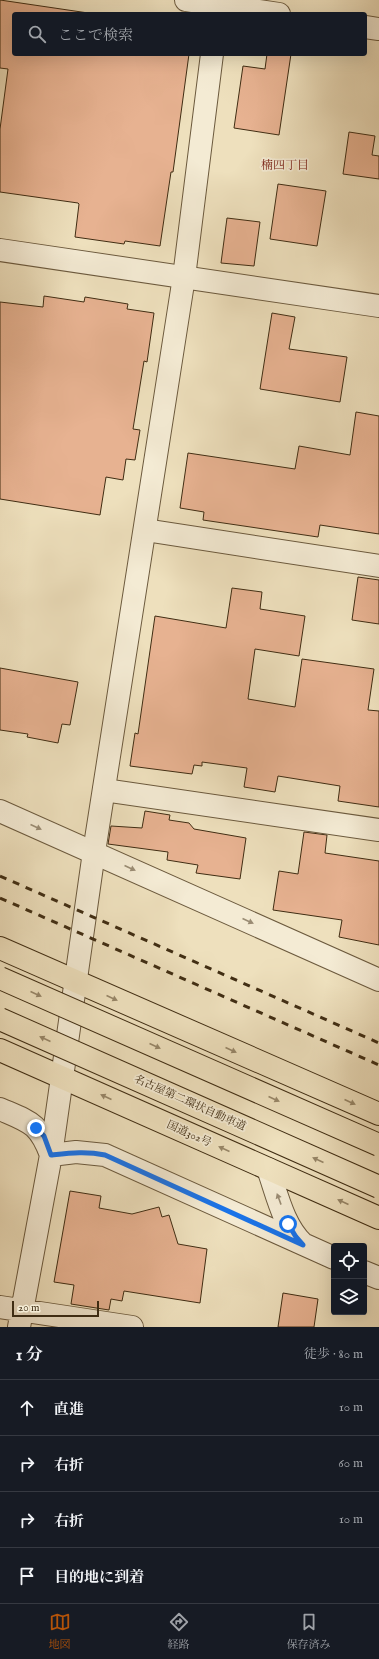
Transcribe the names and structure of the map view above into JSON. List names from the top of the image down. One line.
{"streets":{"highway":["名古屋第二環状自動車道","国道302号"]},"districts":["楠四丁目"],"scale_bar":"20 m","page":{"search":"ここで検索","scale":"20 m","heading":["1 分","徒歩 · 80 m"],"list":[["直進","10 m"],["右折","60 m"],["右折","10 m"],"目的地に到着"],"nav":["地図","経路","保存済み"]}}
